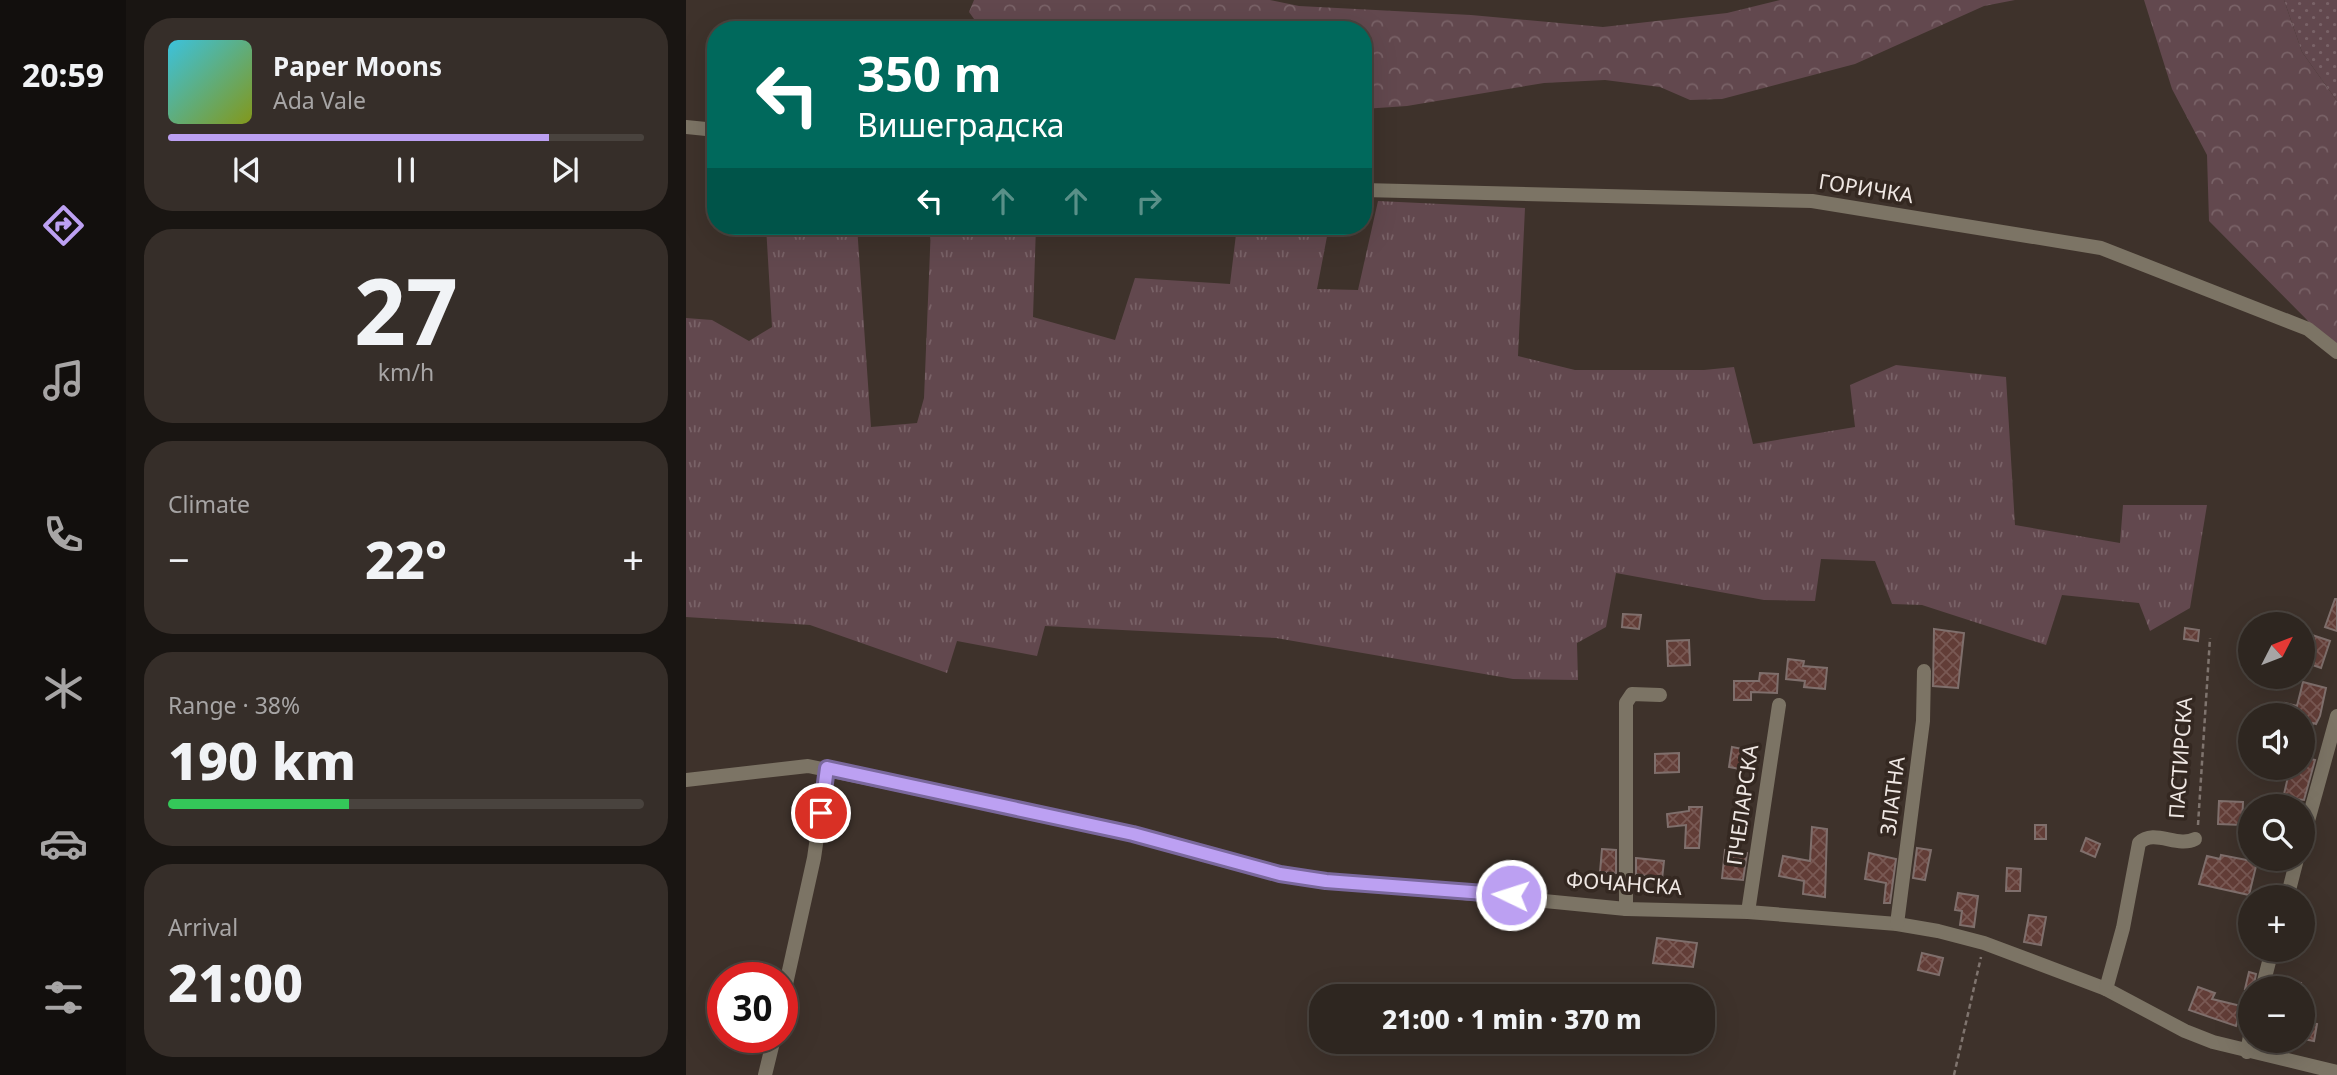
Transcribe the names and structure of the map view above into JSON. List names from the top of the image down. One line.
{"streets":{"street":["ГОРИЧКА","ПАСТИРСКА","ЗЛАТНА","ПЧЕЛАРСКА","ФОЧАНСКА"]},"crossings":[["ПАСТИРСКА","ФОЧАНСКА"],["ЗЛАТНА","ФОЧАНСКА"],["ПЧЕЛАРСКА","ФОЧАНСКА"]],"north":"top right","page":{"tabs":"20:59","turn":["350 m","Вишеградска"],"song":["Paper Moons","Ada Vale"],"tile":[["27","km/h"],"Climate",["Range · 38%","190 km"],["Arrival","21:00"]],"heat":["−","22°","+"],"map_buttons":["+","−"],"limit":"30","trip":"21:00 · 1 min · 370 m"}}
